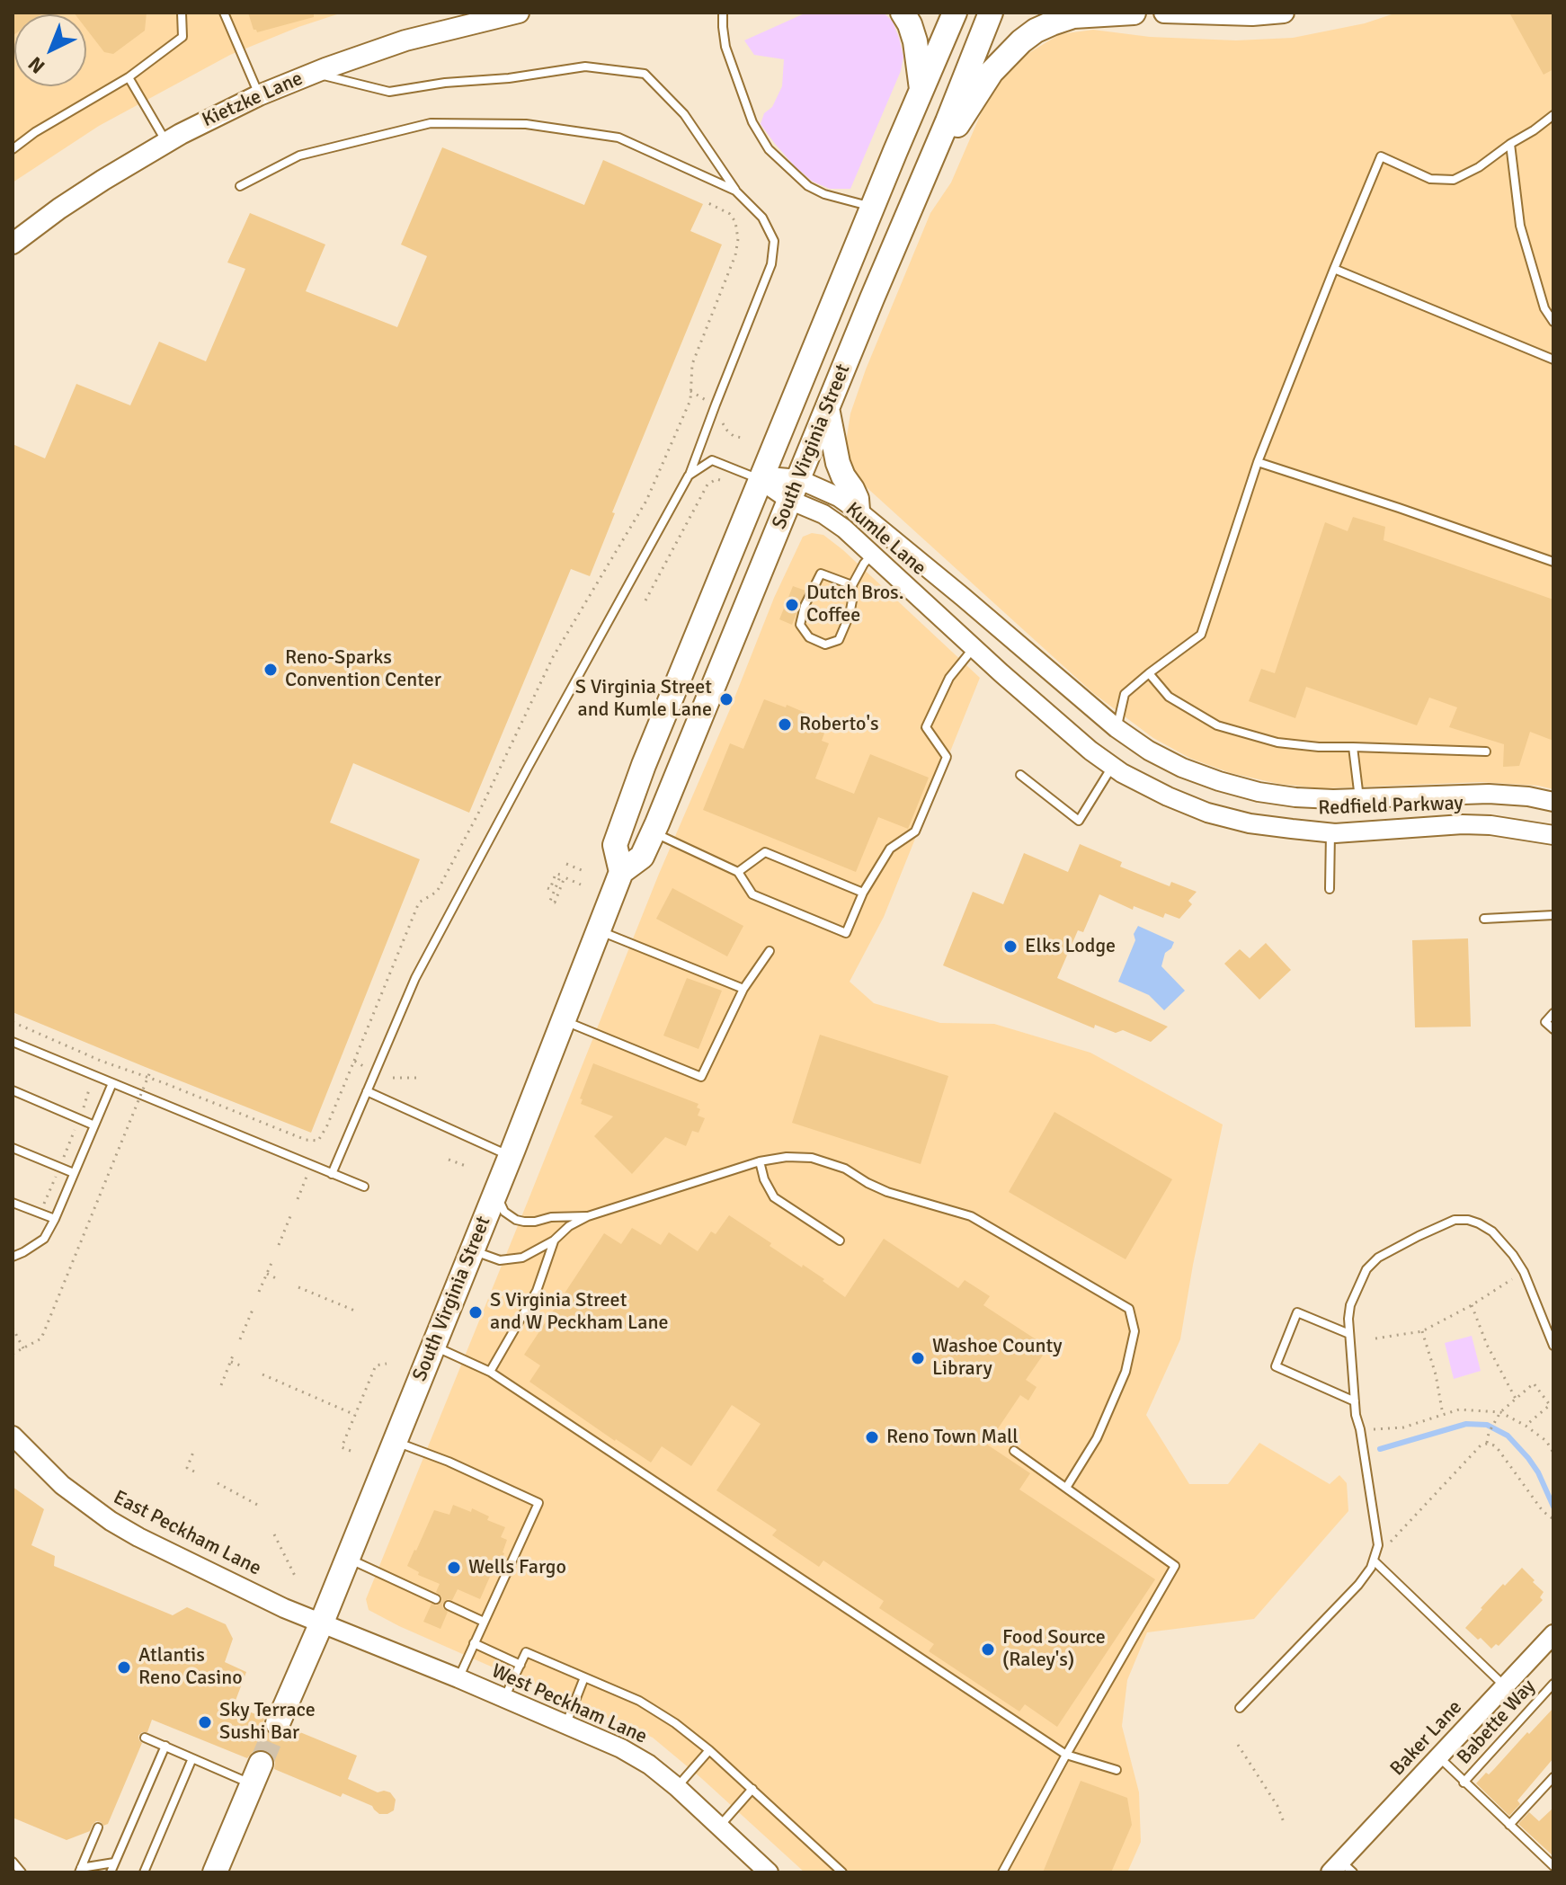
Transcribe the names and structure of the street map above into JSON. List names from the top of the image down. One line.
{"streets":{"main road":["Kietzke Lane","South Virginia Street"],"street":["Kumle Lane","Redfield Parkway","East Peckham Lane","West Peckham Lane","Baker Lane"],"lane":["Babette Way"]},"crossings":[["South Virginia Street","Kumle Lane"],["South Virginia Street","East Peckham Lane"],["South Virginia Street","West Peckham Lane"],["Kumle Lane","Redfield Parkway"],["East Peckham Lane","West Peckham Lane"],["Babette Way","Baker Lane"]],"places":["Dutch Bros. Coffee","Reno-Sparks Convention Center","S Virginia Street and Kumle Lane","Roberto's","Elks Lodge","S Virginia Street and W Peckham Lane","Washoe County Library","Reno Town Mall","Wells Fargo","Food Source (Raley's)","Atlantis Reno Casino","Sky Terrace Sushi Bar"],"north":"bottom left"}
